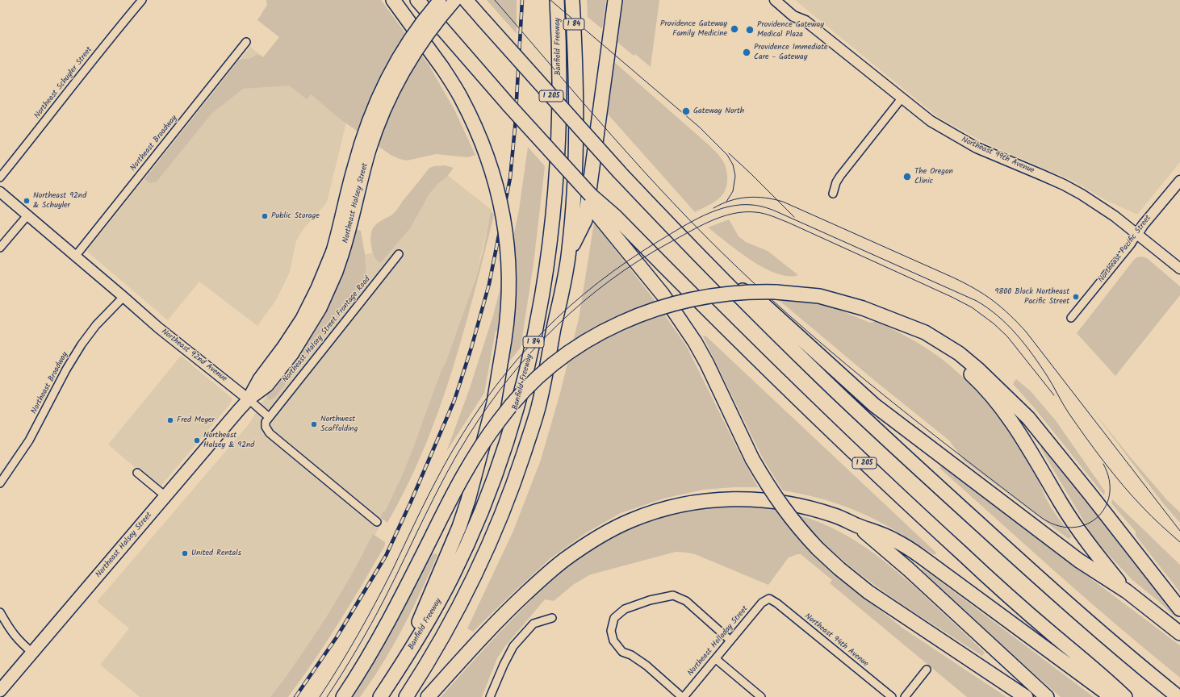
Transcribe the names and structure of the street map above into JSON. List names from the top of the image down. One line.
{"streets":{"highway":["I 84","Banfield Freeway","I 205"],"main road":["Northeast Halsey Street"],"street":["Northeast Schuyler Street","Northeast Broadway","Northeast 99th Avenue","Northeast Pacific Street","Northeast Halsey Street Frontage Road","Northeast 92nd Avenue","Northeast 94th Avenue","Northeast Holladay Street"]},"crossings":[["Northeast Broadway","Northeast 92nd Avenue"],["Northeast 99th Avenue","Northeast Pacific Street"],["Northeast Halsey Street","Northeast 92nd Avenue"],["Northeast Halsey Street Frontage Road","Northeast 92nd Avenue"],["Northeast 94th Avenue","Northeast Holladay Street"]],"places":["Providence Gateway Family Medicine","Providence Gateway Medical Plaza","Providence Immediate Care - Gateway","Gateway North","The Oregon Clinic","Northeast 92nd & Schuyler","Public Storage","9800 Block Northeast Pacific Street","Fred Meyer","Northwest Scaffolding","Northeast Halsey & 92nd","United Rentals"]}
